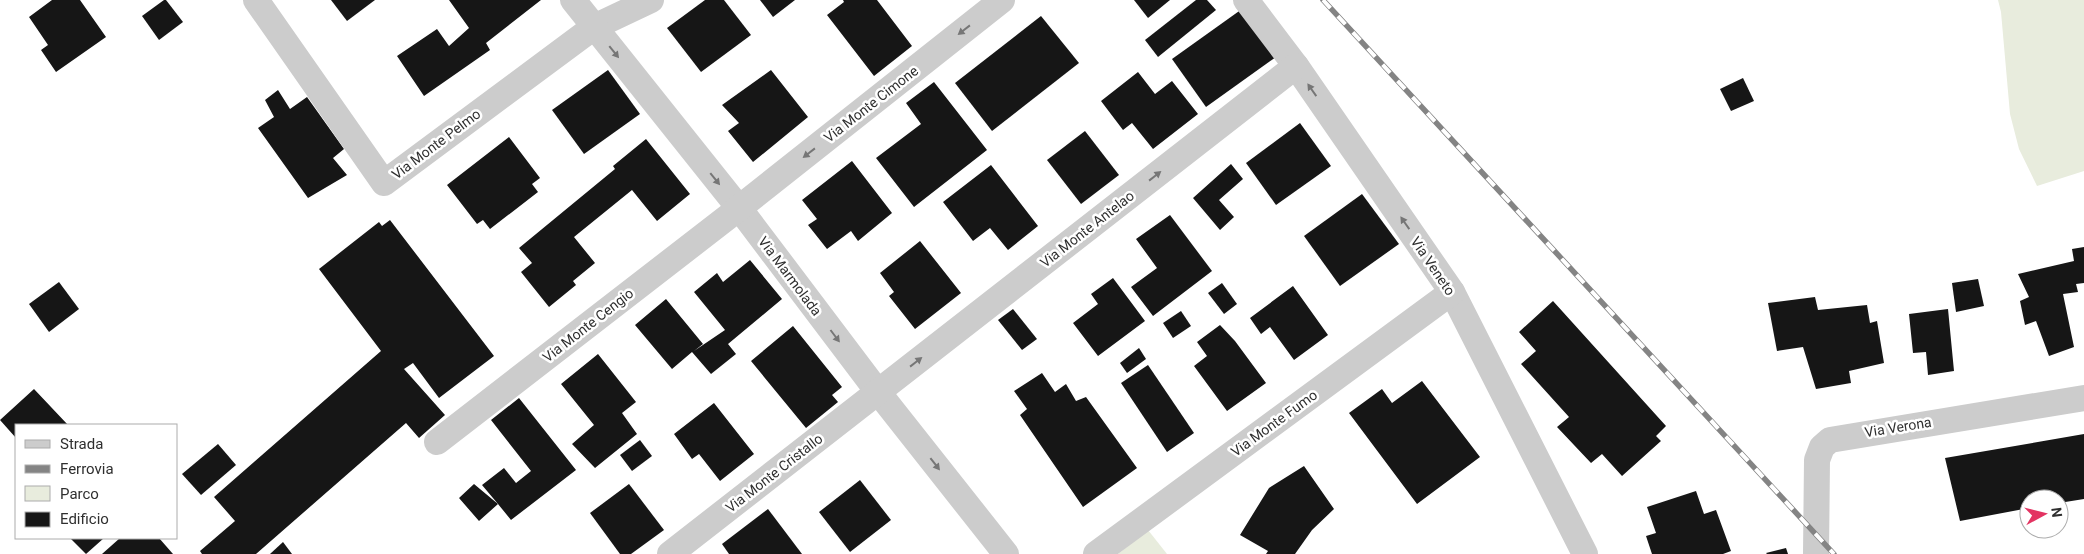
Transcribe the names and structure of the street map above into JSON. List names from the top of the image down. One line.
{"streets":{"street":["Via Monte Cimone","Via Monte Pelmo","Via Monte Antelao","Via Veneto","Via Marmolada","Via Monte Cengio","Via Monte Fumo","Via Verona","Via Monte Cristallo"]},"crossings":[["Via Monte Cimone","Via Marmolada"],["Via Monte Cimone","Via Monte Cengio"],["Via Monte Pelmo","Via Marmolada"],["Via Monte Antelao","Via Veneto"],["Via Monte Antelao","Via Marmolada"],["Via Monte Antelao","Via Monte Cristallo"],["Via Veneto","Via Monte Fumo"],["Via Marmolada","Via Monte Cengio"],["Via Marmolada","Via Monte Cristallo"]],"one_way":["Via Monte Cimone","Via Monte Antelao","Via Veneto","Via Marmolada"],"legend":["Strada","Ferrovia","Parco","Edificio"],"north":"right"}
